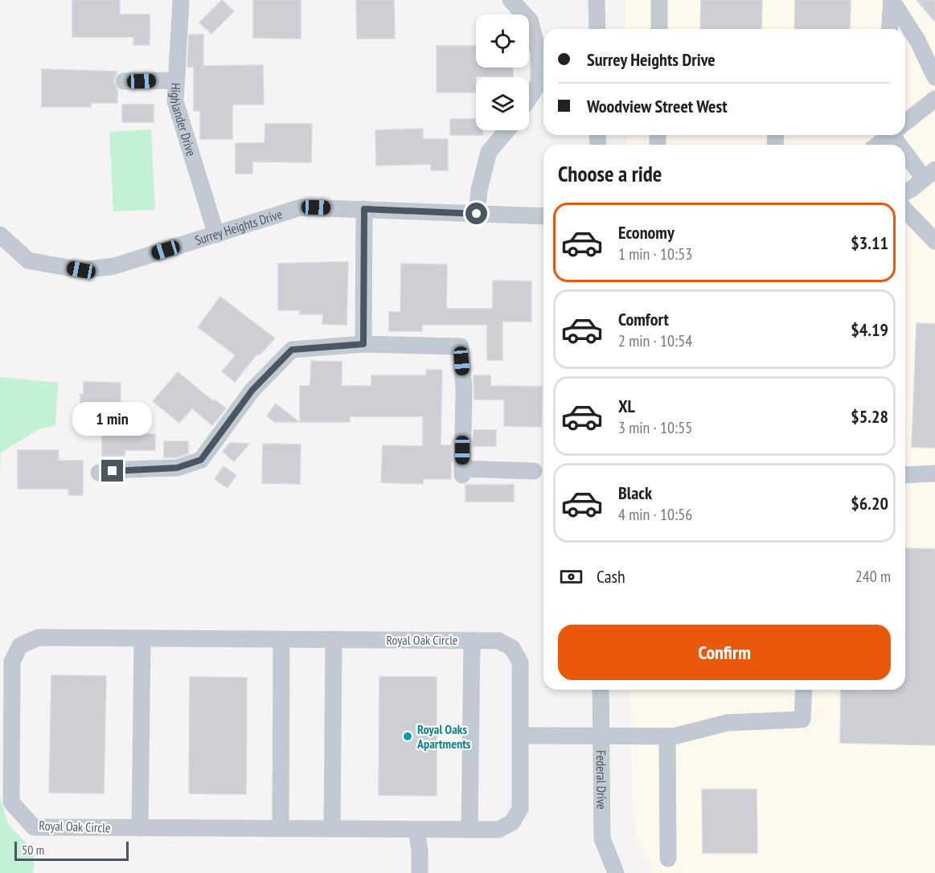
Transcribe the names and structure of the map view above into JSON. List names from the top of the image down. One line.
{"streets":{"street":["Highlander Drive","Surrey Heights Drive","Royal Oak Circle","Federal Drive"]},"crossings":[["Highlander Drive","Surrey Heights Drive"]],"places":["Royal Oaks Apartments"],"scale_bar":"50 m","page":{"banner":["Surrey Heights Drive","Woodview Street West"],"heading":"Choose a ride","list":[{"name":"Economy","note":"1 min · 10:53","value":"$3.11"},{"name":"Comfort","note":"2 min · 10:54","value":"$4.19"},{"name":"XL","note":"3 min · 10:55","value":"$5.28"},{"name":"Black","note":"4 min · 10:56","value":"$6.20"}],"bubble":"1 min","pay":["Cash","240 m"],"buttons":"Confirm","scale":"50 m"}}
